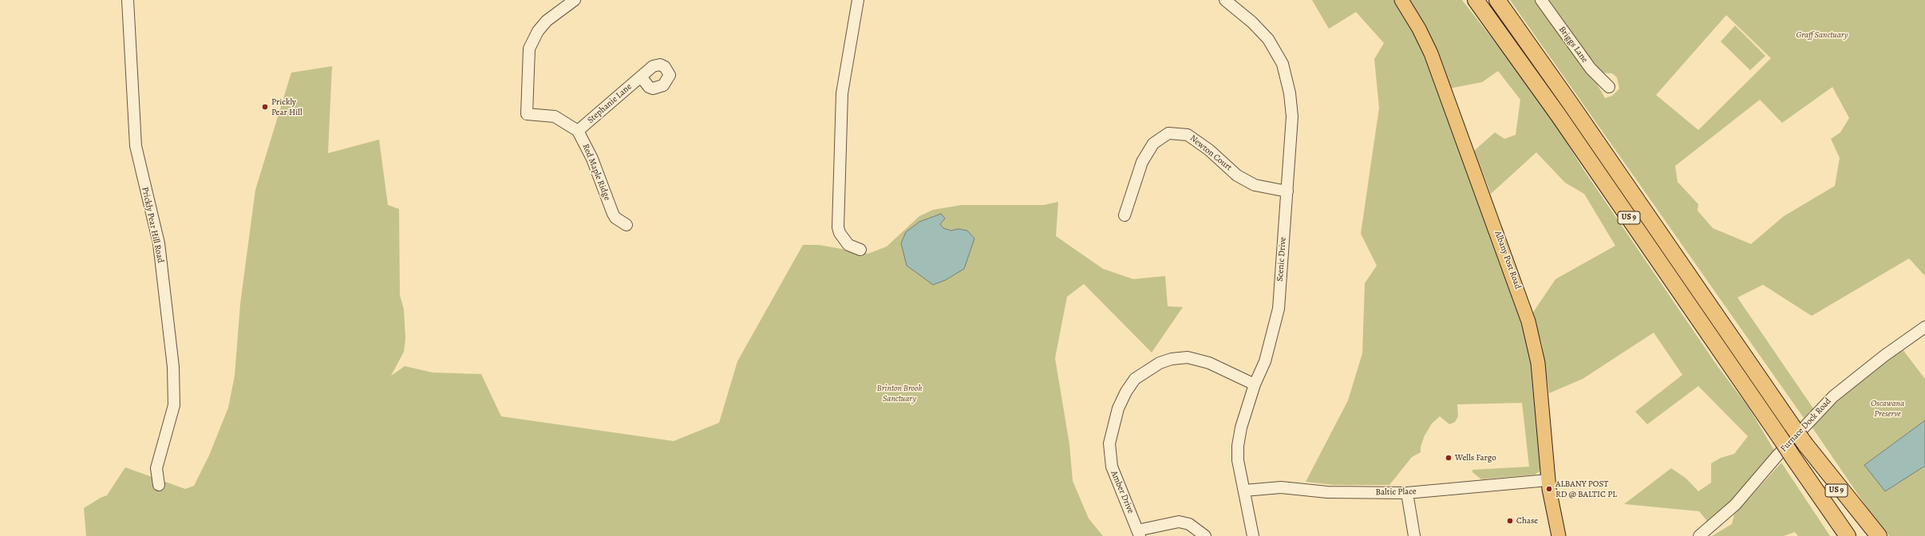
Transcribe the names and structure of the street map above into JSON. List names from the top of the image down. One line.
{"streets":{"highway":["US 9"],"main road":["Albany Post Road"],"street":["Briggs Lane","Stephanie Lane","Newton Court","Red Maple Ridge","Prickly Pear Hill Road","Scenic Drive","Furnace Dock Road","Amber Drive","Baltic Place"]},"crossings":[["Stephanie Lane","Red Maple Ridge"],["Newton Court","Scenic Drive"],["Scenic Drive","Amber Drive"],["Scenic Drive","Baltic Place"],["Albany Post Road","Baltic Place"]],"parks":["Graff Sanctuary","Brinton Brook Sanctuary","Oscawana Preserve"],"places":["Prickly Pear Hill","Wells Fargo","ALBANY POST RD @ BALTIC PL","Chase"]}
